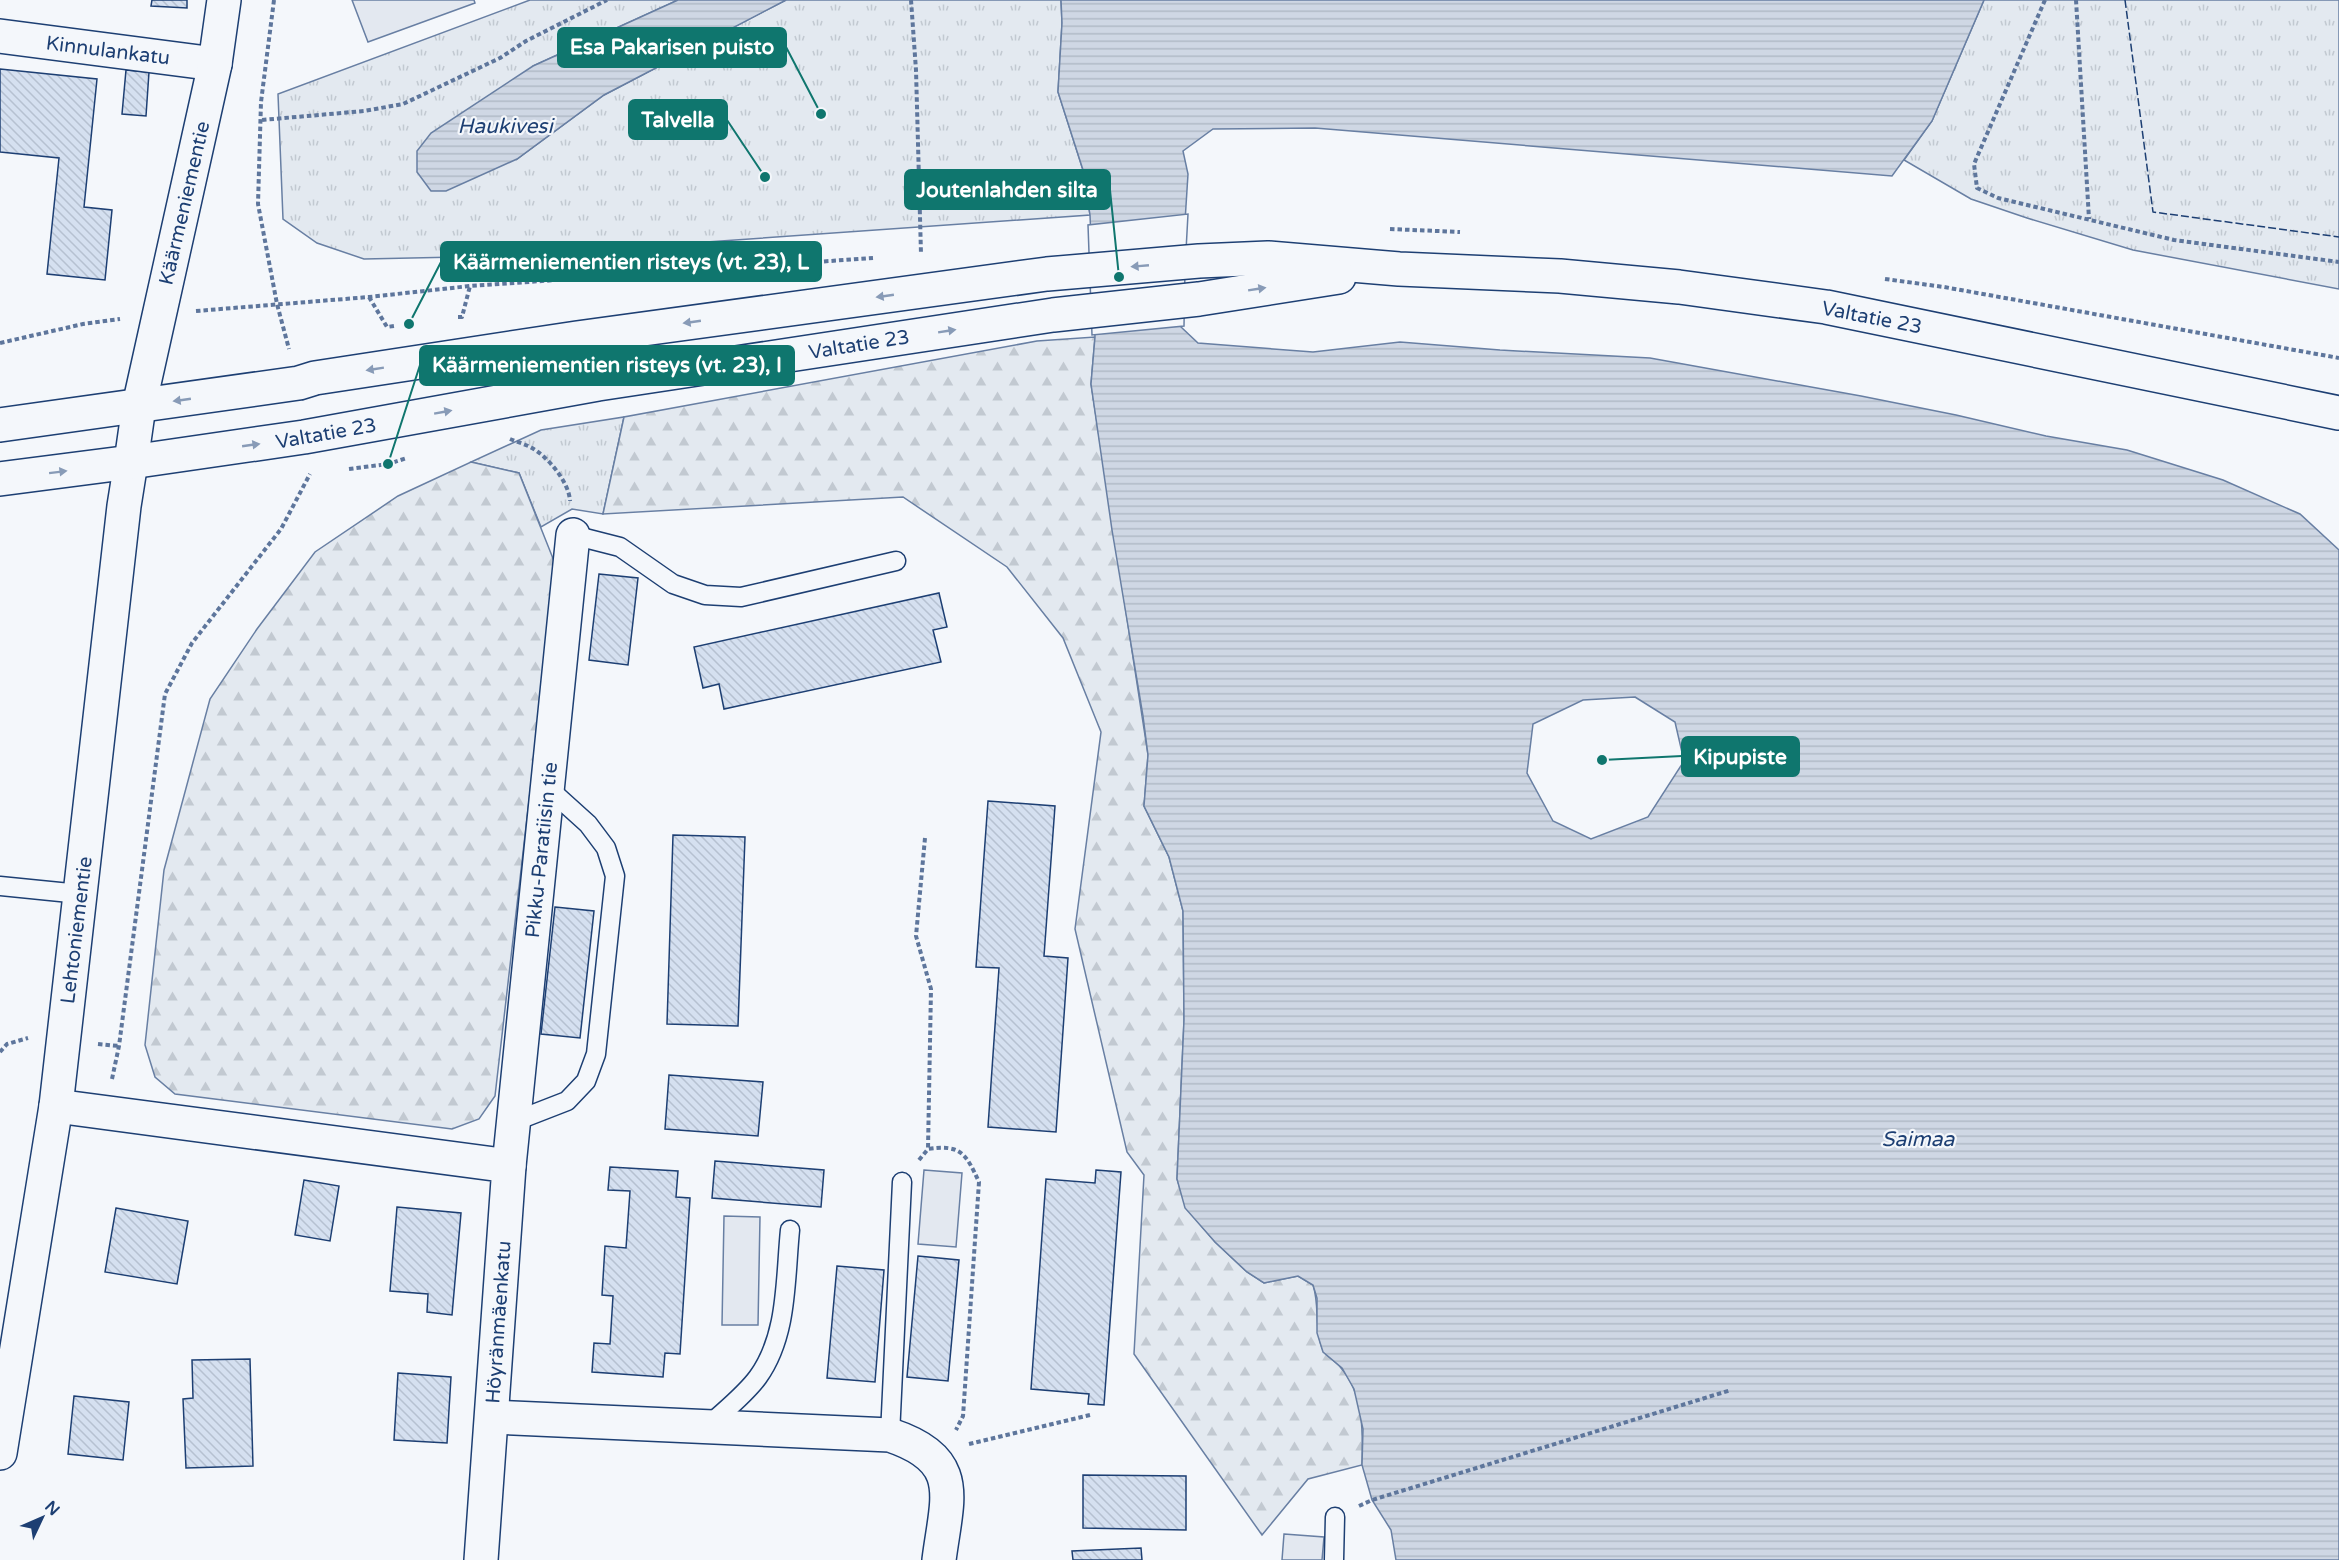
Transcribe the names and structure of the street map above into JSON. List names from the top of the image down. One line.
{"streets":{"main road":["Kinnulankatu","Käärmeniementie","Valtatie 23","Pikku-Paratiisin tie","Lehtoniementie","Höyränmäenkatu"]},"crossings":[["Kinnulankatu","Käärmeniementie"],["Käärmeniementie","Valtatie 23"],["Käärmeniementie","Lehtoniementie"],["Valtatie 23","Lehtoniementie"],["Pikku-Paratiisin tie","Höyränmäenkatu"]],"water":["Haukivesi","Saimaa"],"places":["Esa Pakarisen puisto","Talvella","Joutenlahden silta","Käärmeniementien risteys (vt. 23), L","Käärmeniementien risteys (vt. 23), I","Kipupiste"],"north":"top right"}
